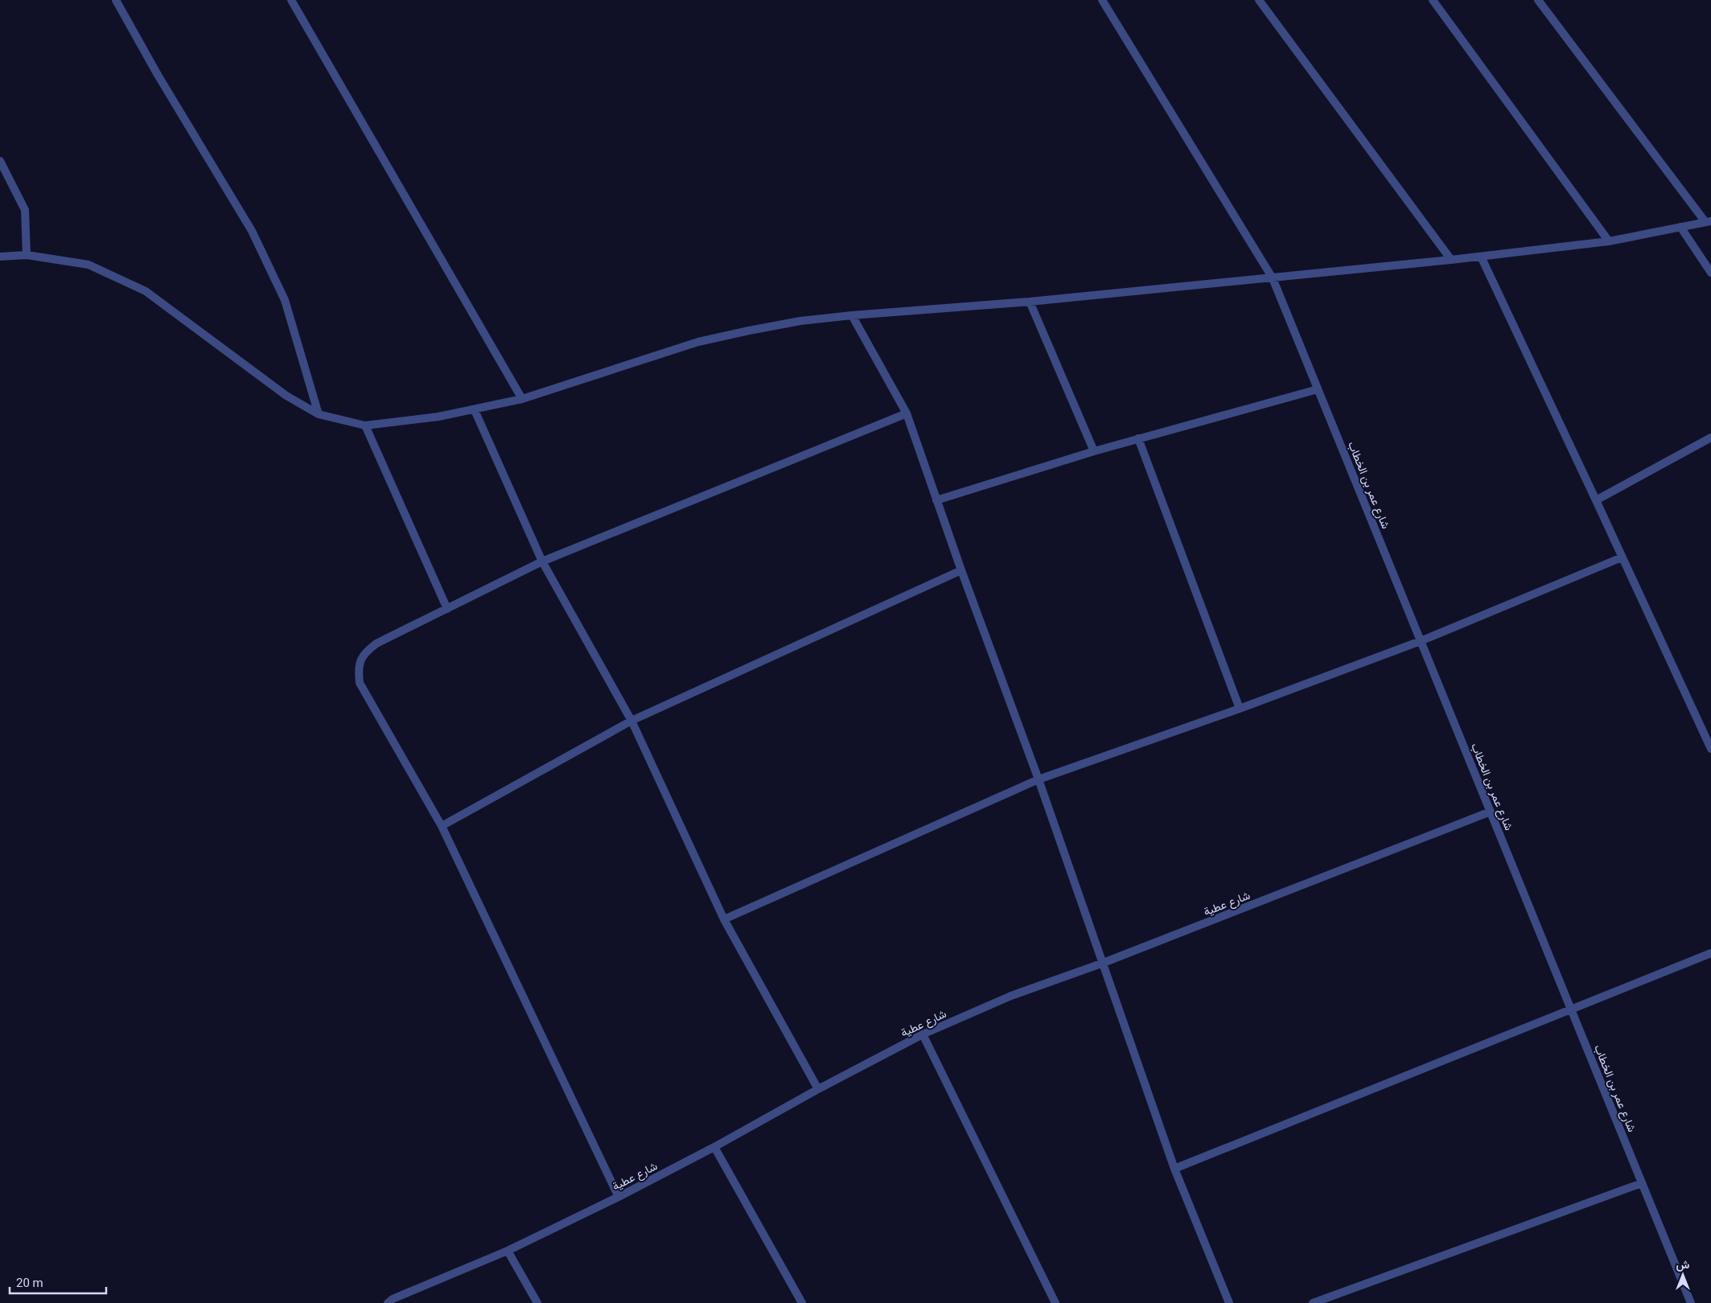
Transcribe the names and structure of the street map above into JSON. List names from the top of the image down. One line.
{"streets":{"street":["شارع عمر بن الخطاب","شارع عطية"]},"crossings":[["شارع عمر بن الخطاب","شارع عطية"]],"scale_bar":"20 m","north":"top"}
